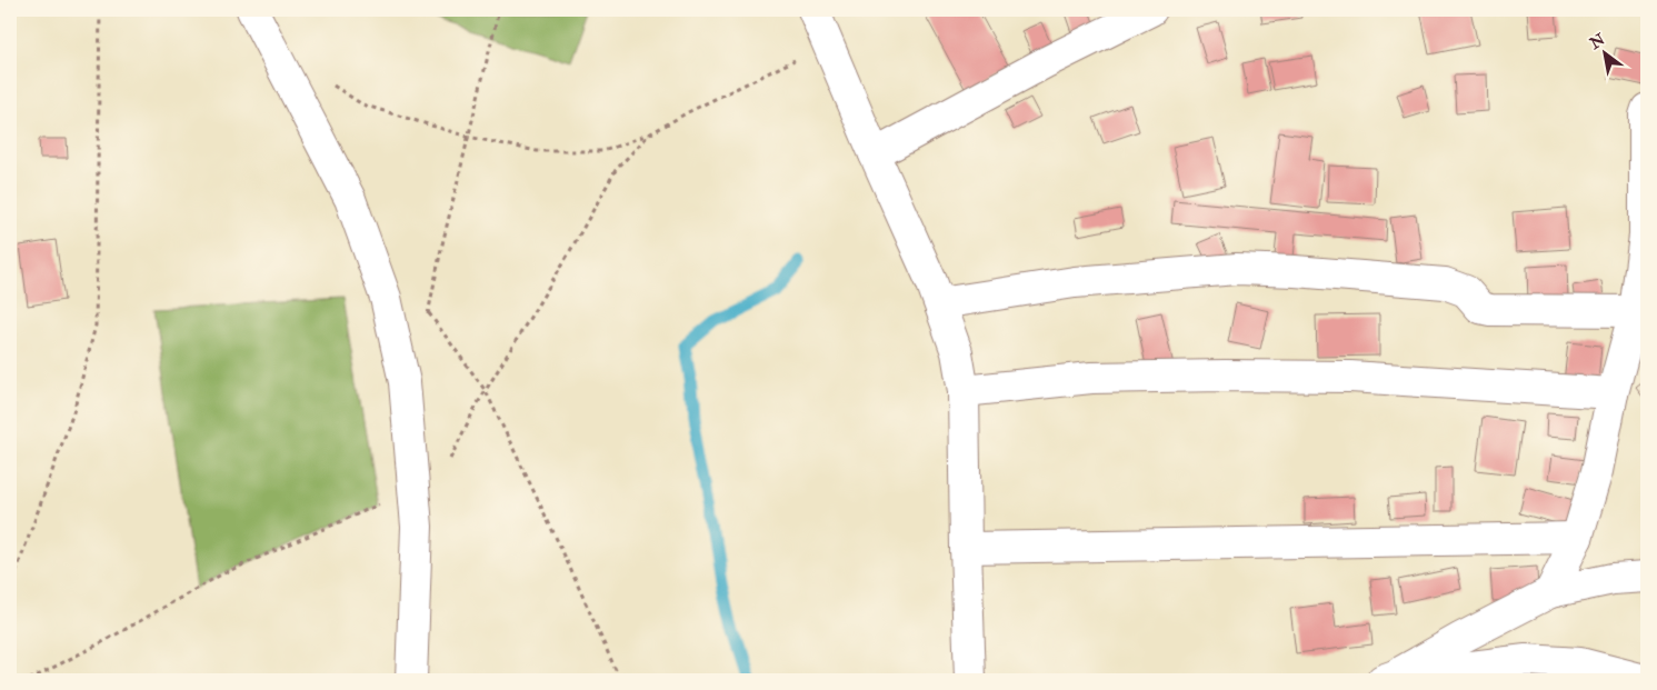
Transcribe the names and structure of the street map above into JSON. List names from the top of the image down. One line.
{"north":"top left"}
